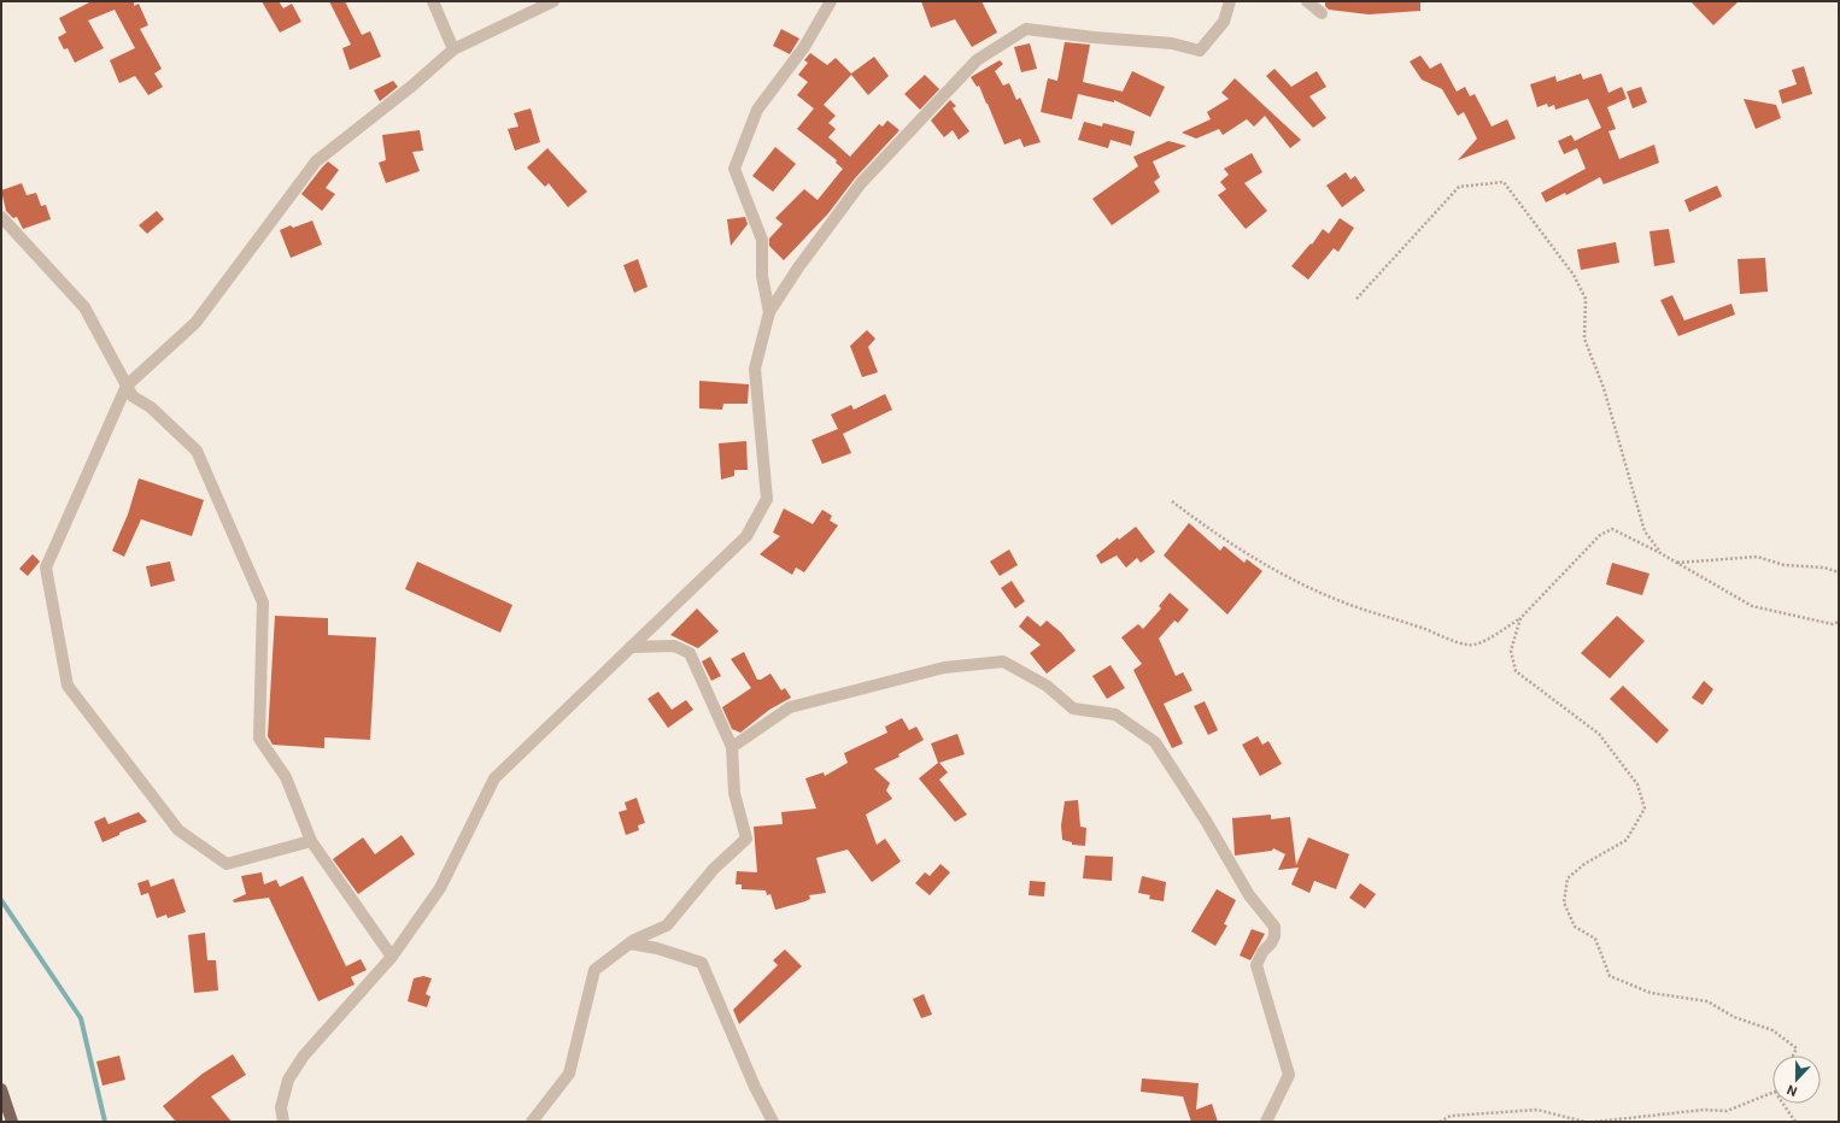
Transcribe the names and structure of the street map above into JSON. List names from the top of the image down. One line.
{"north":"bottom"}
